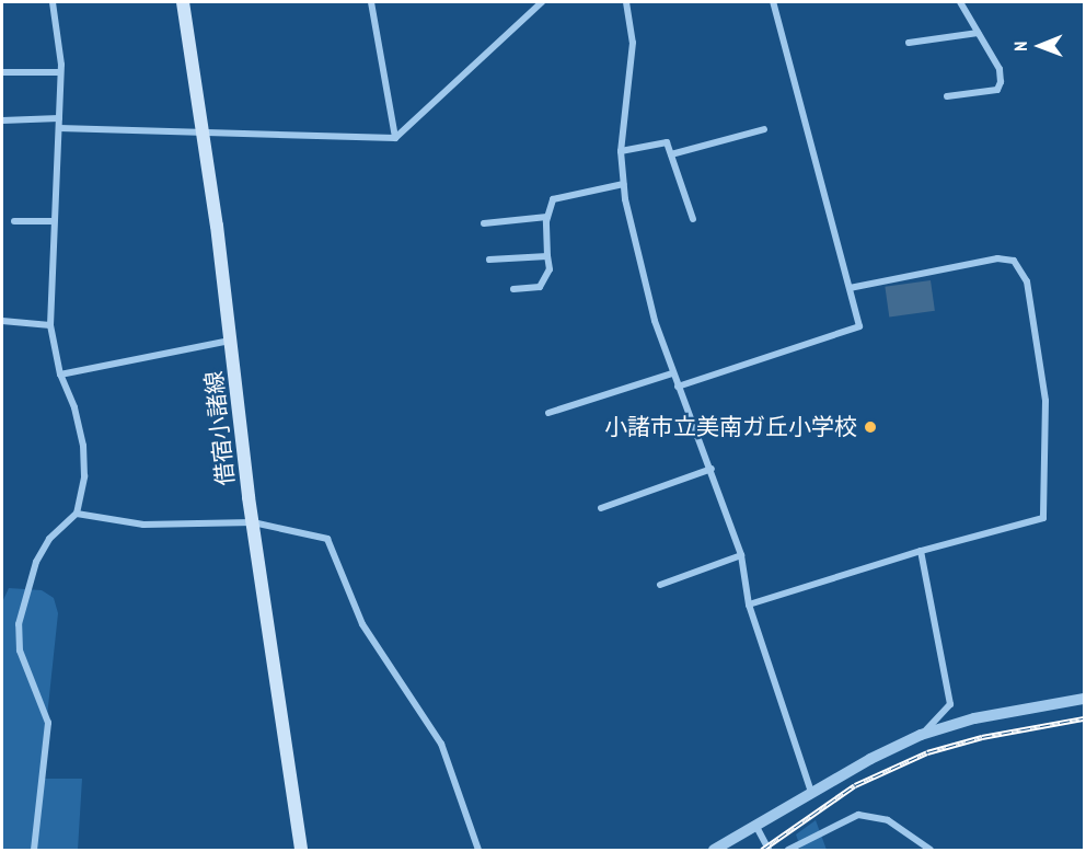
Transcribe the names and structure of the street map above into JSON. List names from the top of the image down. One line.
{"streets":{"main road":["借宿小諸線"]},"places":["小諸市立美南ガ丘小学校"],"north":"left"}
